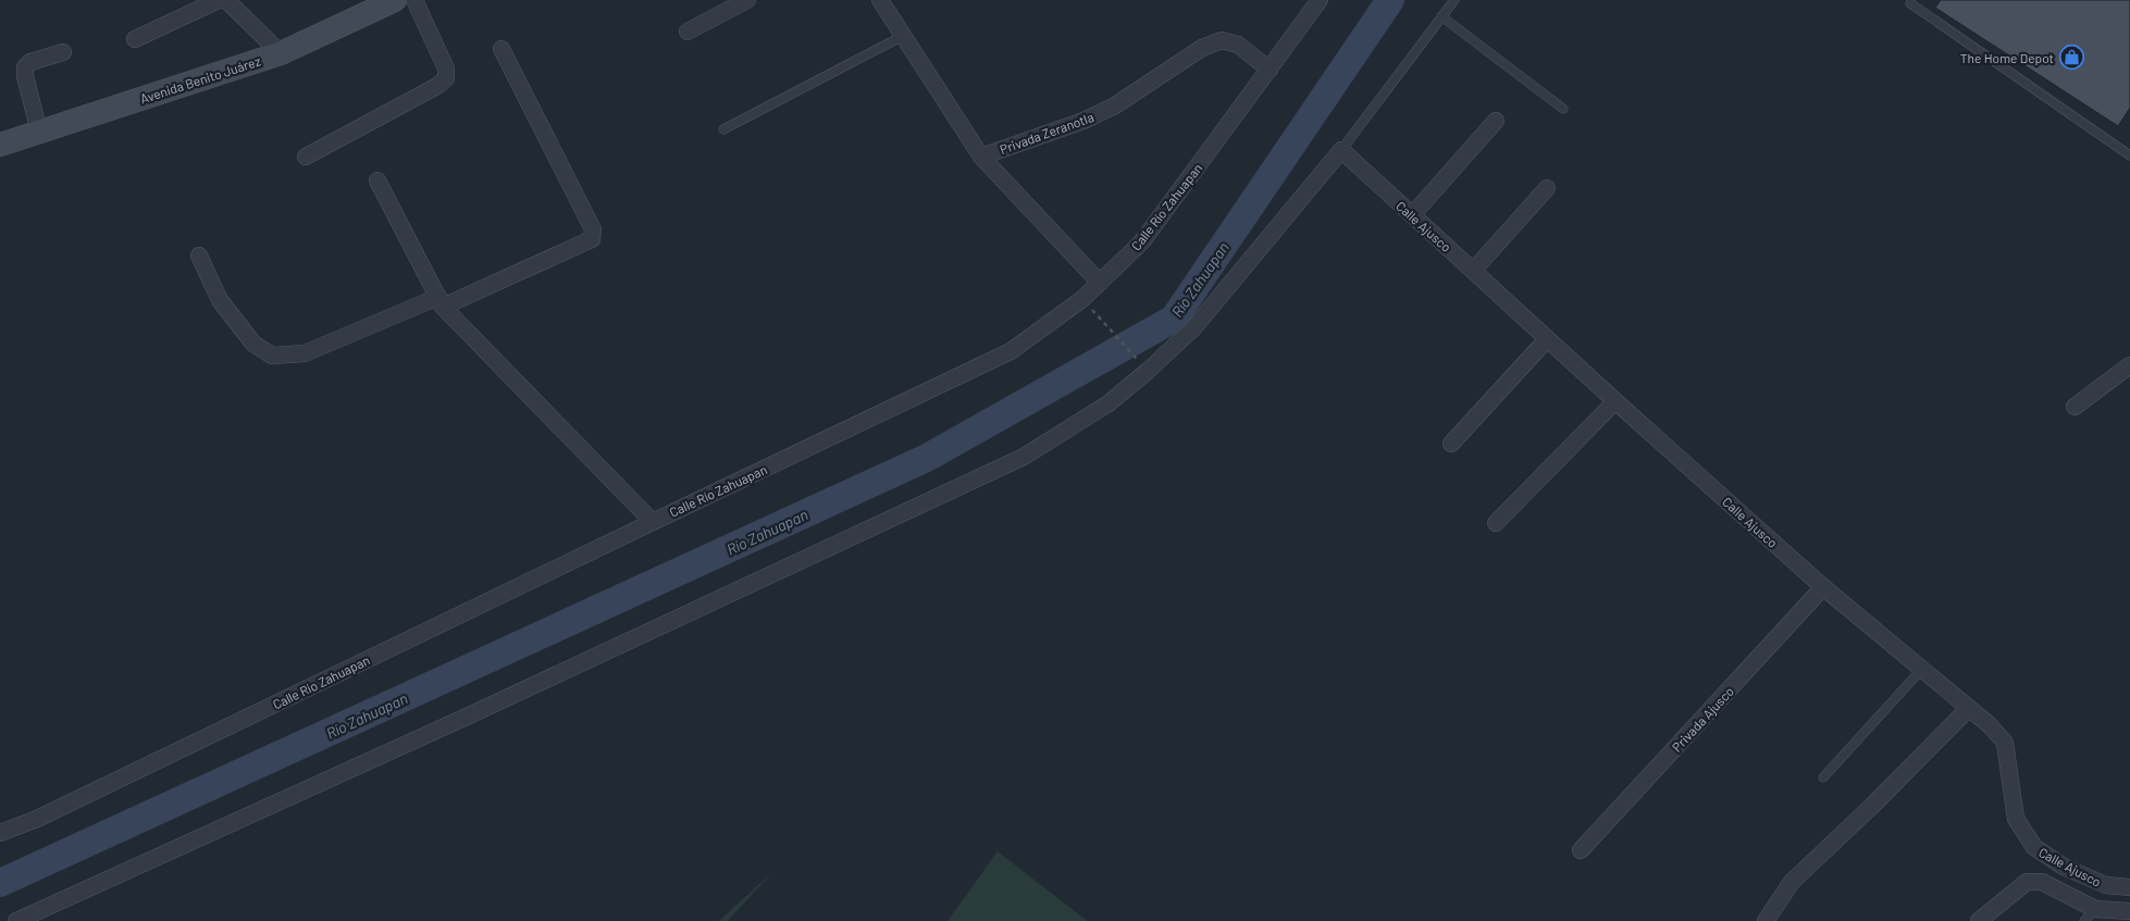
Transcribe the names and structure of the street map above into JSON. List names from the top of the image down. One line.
{"streets":{"main road":["Avenida Benito Juárez"],"street":["Privada Zeranotla","Calle Río Zahuapan","Calle Ajusco","Privada Ajusco"]},"crossings":[["Privada Zeranotla","Calle Río Zahuapan"],["Calle Ajusco","Privada Ajusco"]],"water":["Río Zahuapan"],"places":{"shop":["The Home Depot"]}}
